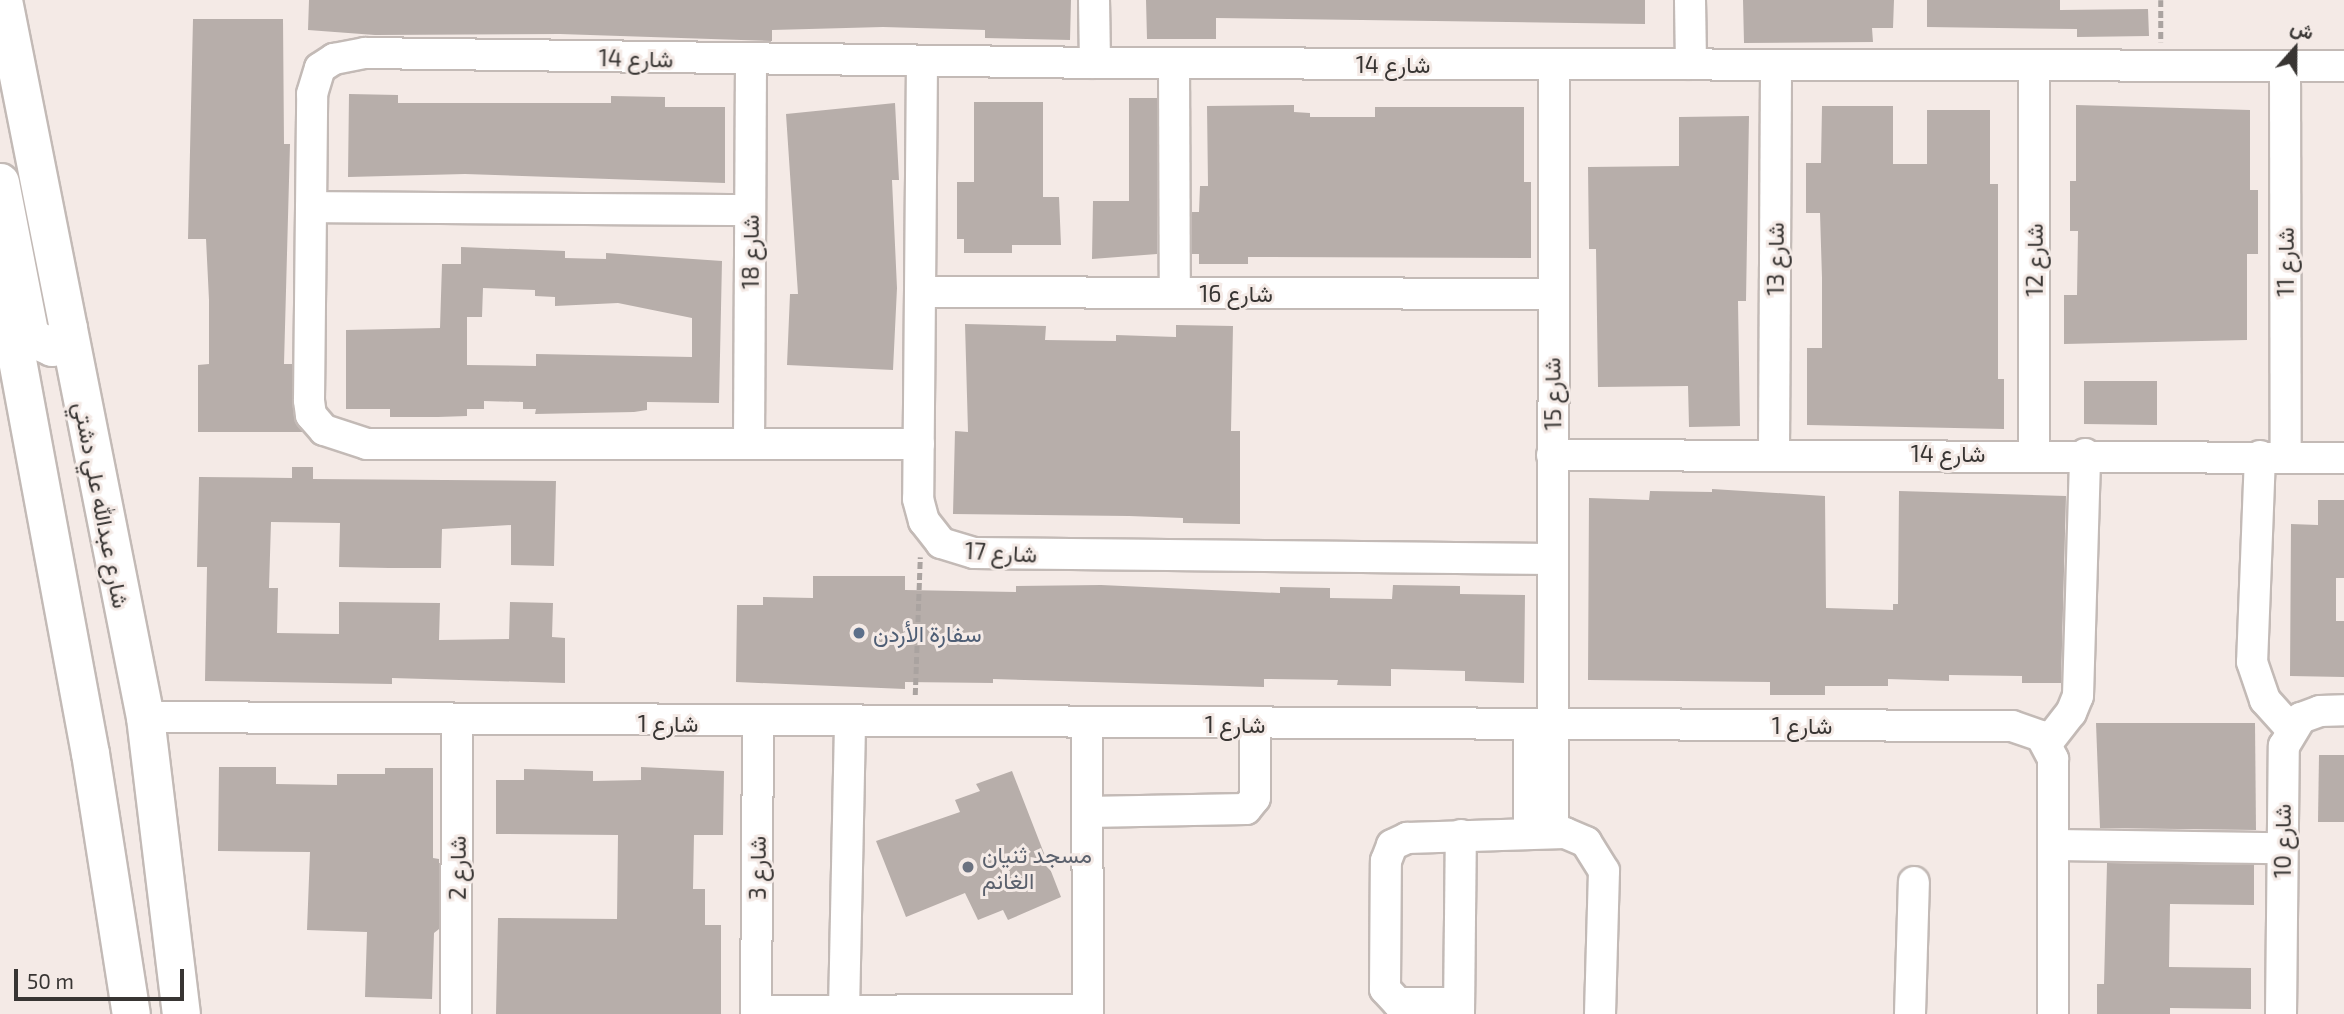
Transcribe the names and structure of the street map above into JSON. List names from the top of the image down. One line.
{"streets":{"main road":["شارع عبدالله علي دشتي"],"street":["شارع 14","شارع 18","شارع 13","شارع 12","شارع 11","شارع 16","شارع 15","شارع 17","شارع 1","شارع 10","شارع 2","شارع 3"]},"crossings":[["شارع 14","شارع 18"],["شارع 14","شارع 13"],["شارع 14","شارع 12"],["شارع 14","شارع 11"],["شارع 14","شارع 15"],["شارع 11","شارع 10"],["شارع 16","شارع 15"],["شارع 15","شارع 17"],["شارع 15","شارع 1"],["شارع عبدالله علي دشتي","شارع 1"],["شارع 1","شارع 2"],["شارع 1","شارع 3"]],"places":["سفارة الأردن","مسجد ثنيان الغانم"],"scale_bar":"50 m","north":"top"}
